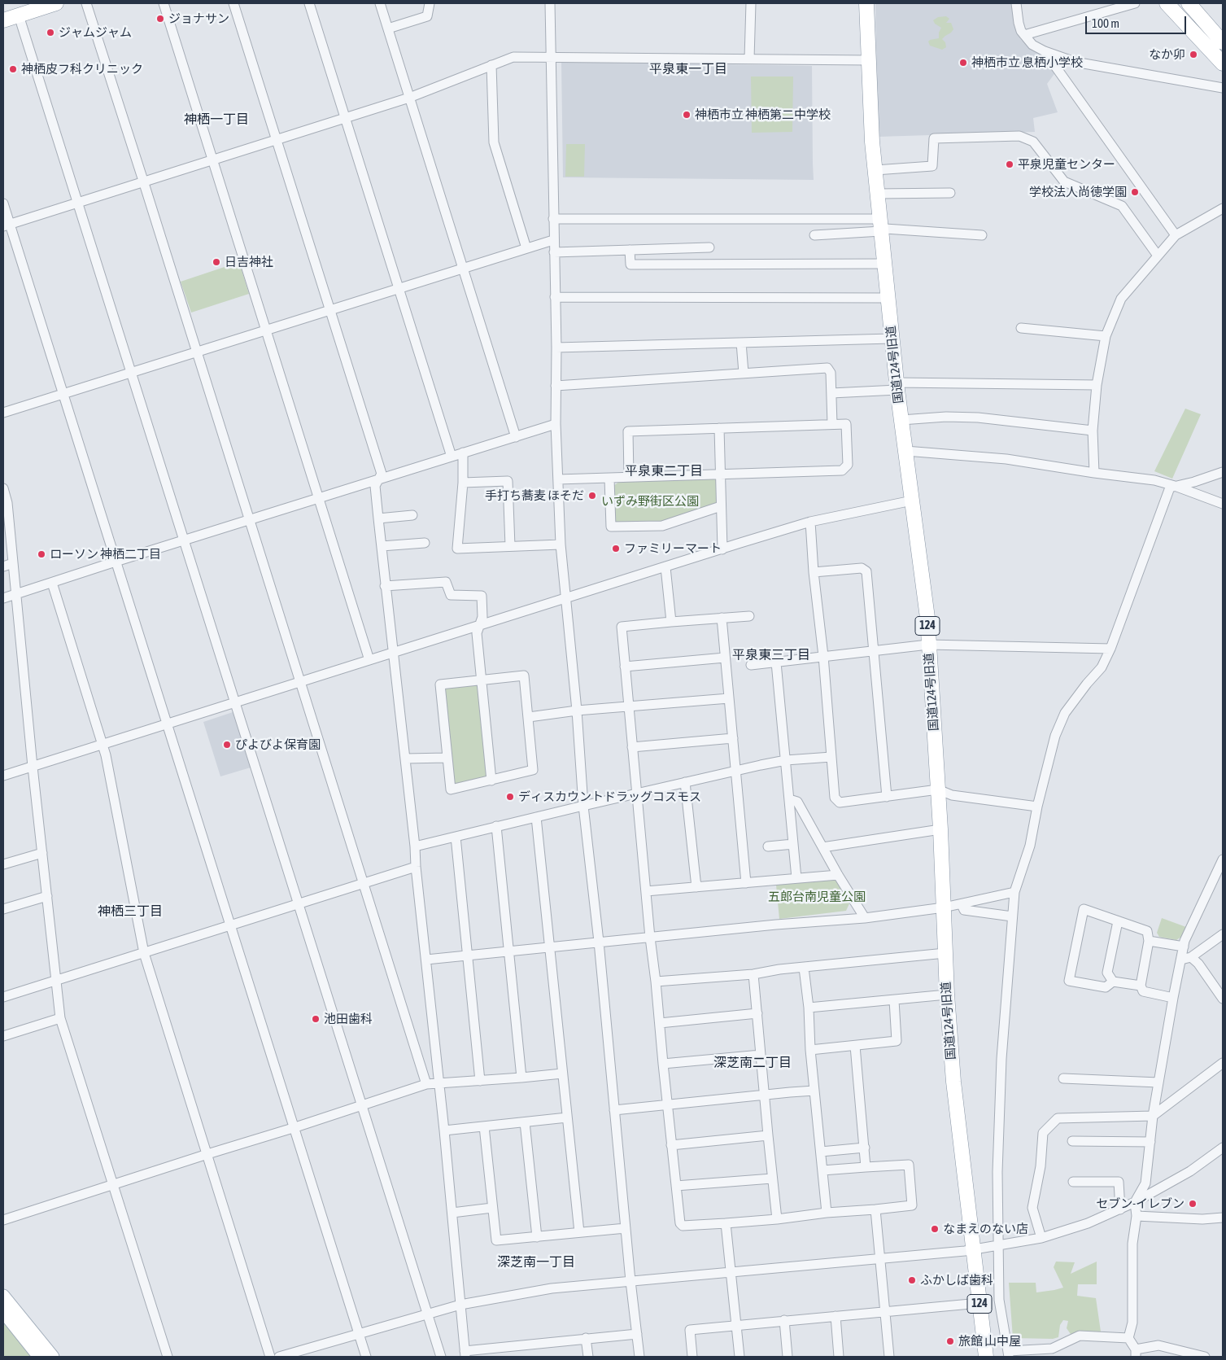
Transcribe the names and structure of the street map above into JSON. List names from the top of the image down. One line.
{"streets":{"highway":["国道124号旧道","124"]},"districts":["平泉東一丁目","神栖一丁目","平泉東二丁目","平泉東三丁目","神栖三丁目","深芝南二丁目","深芝南一丁目"],"parks":["いずみ野街区公園","五郎台南児童公園"],"places":["ジョナサン","ジャムジャム","なか卯","神栖市立 息栖小学校","神栖皮フ科クリニック","神栖市立 神栖第二中学校","平泉児童センター","学校法人尚徳学園","日吉神社","手打ち蕎麦 ほそだ","ファミリーマート","ローソン 神栖二丁目","ぴよびよ保育園","ディスカウントドラッグコスモス","池田歯科","セブン-イレブン","なまえのない店","ふかしば歯科","旅館 山中屋"],"scale_bar":"100 m"}
